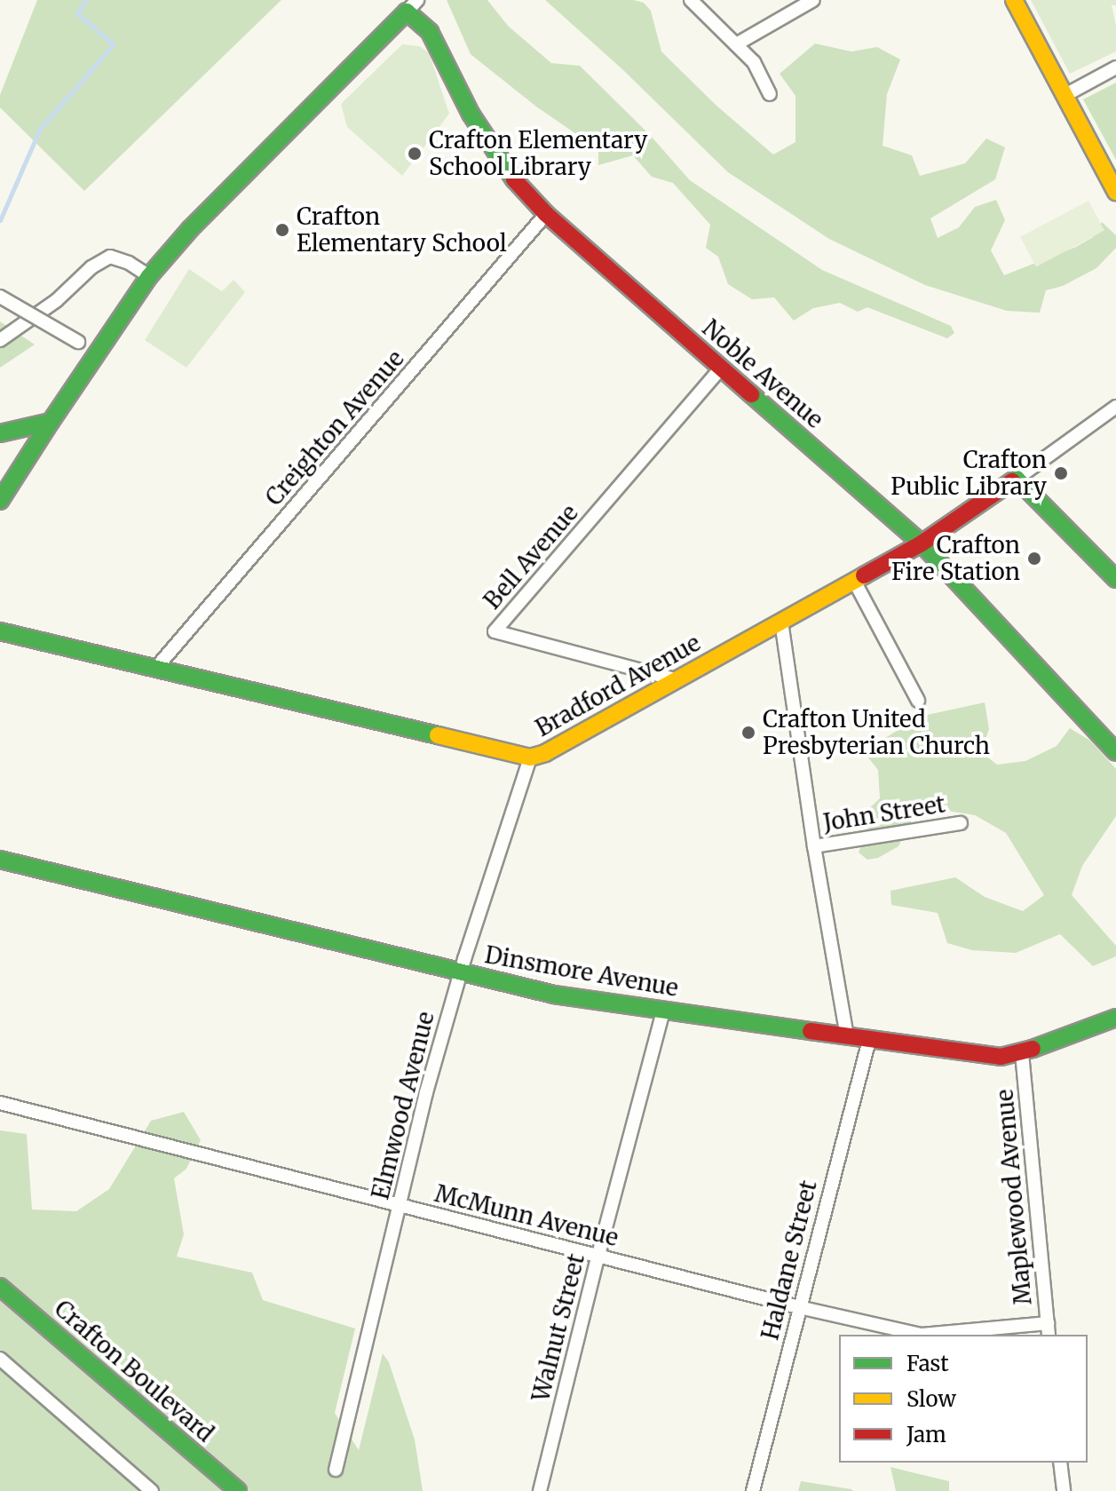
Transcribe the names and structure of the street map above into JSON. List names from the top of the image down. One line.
{"streets":{"main road":["Noble Avenue","Bradford Avenue","Dinsmore Avenue","Crafton Boulevard"],"street":["Creighton Avenue","Bell Avenue","John Street","Elmwood Avenue","Maplewood Avenue","McMunn Avenue","Haldane Street","Walnut Street"]},"crossings":[["Noble Avenue","Creighton Avenue"],["Noble Avenue","Bell Avenue"],["Noble Avenue","Bradford Avenue"],["Creighton Avenue","Bradford Avenue"],["Bell Avenue","Bradford Avenue"],["Bradford Avenue","Elmwood Avenue"],["Dinsmore Avenue","Elmwood Avenue"],["Dinsmore Avenue","Maplewood Avenue"],["Dinsmore Avenue","Haldane Street"],["Dinsmore Avenue","Walnut Street"],["Elmwood Avenue","McMunn Avenue"],["Maplewood Avenue","McMunn Avenue"],["McMunn Avenue","Haldane Street"],["McMunn Avenue","Walnut Street"]],"places":["Crafton Elementary School Library","Crafton Elementary School","Crafton Public Library","Crafton Fire Station","Crafton United Presbyterian Church"],"legend":["Fast","Slow","Jam"]}
